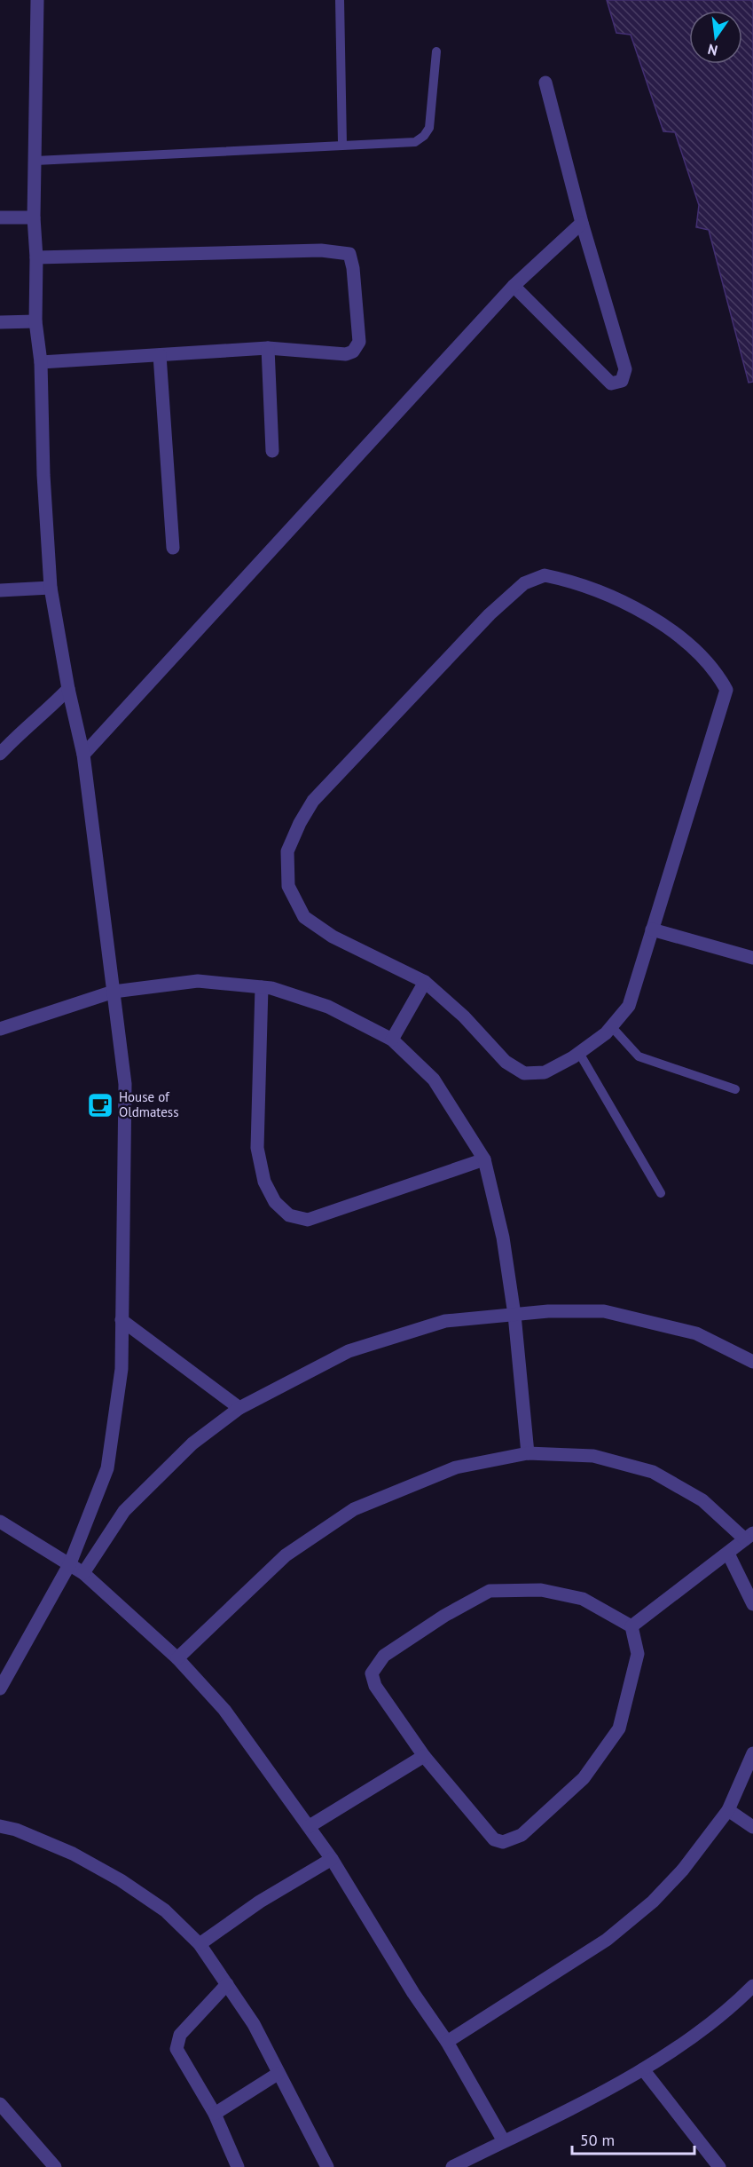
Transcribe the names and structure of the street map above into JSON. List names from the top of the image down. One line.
{"places":{"cafe":["House of Oldmatess"]},"scale_bar":"50 m","north":"bottom"}
